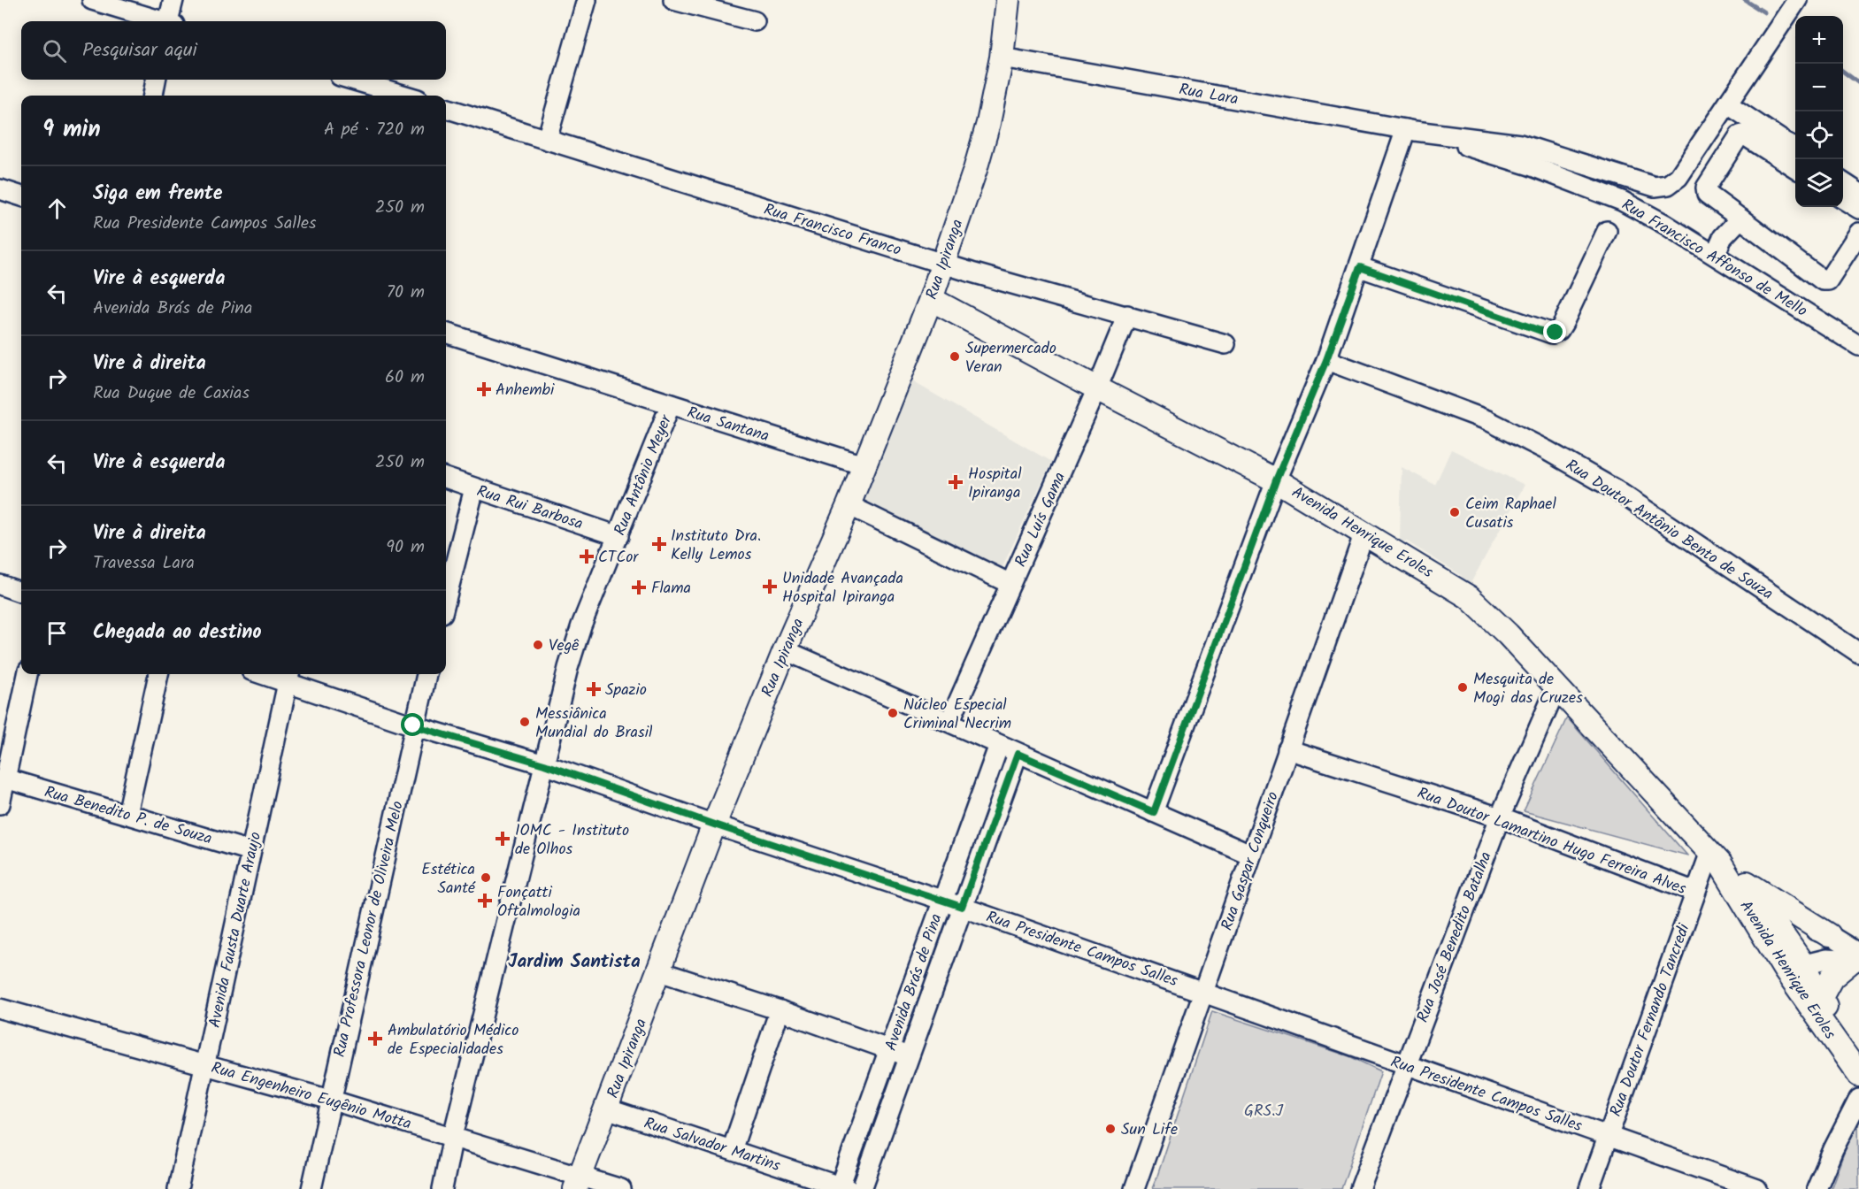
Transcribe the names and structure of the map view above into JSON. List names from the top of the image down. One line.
{"streets":{"main road":["Rua Ipiranga","Avenida Henrique Eroles"],"street":["Rua Lara","Rua Francisco Franco","Rua Francisco Affonso de Mello","Rua Santana","Rua Antônio Meyer","Rua Rui Barbosa","Rua Luís Gama","Rua Doutor Antônio Bento de Souza","Rua Benedito P. de Souza","Rua Doutor Lamartino Hugo Ferreira Alves","Rua Gaspar Conqueiro","Rua Professora Leonor de Oliveira Melo","Avenida Fausta Duarte Araujo","Rua José Benedito Batalha","Rua Presidente Campos Salles","Avenida Brás de Pina","Rua Doutor Fernando Tancredi","Rua Engenheiro Eugênio Motta","Rua Salvador Martins"]},"crossings":[["Rua Lara","Rua Francisco Affonso de Mello"],["Rua Lara","Rua Ipiranga"],["Rua Francisco Franco","Rua Ipiranga"],["Rua Francisco Franco","Rua Luís Gama"],["Rua Ipiranga","Rua Santana"],["Rua Ipiranga","Avenida Henrique Eroles"],["Rua Ipiranga","Rua Presidente Campos Salles"],["Rua Ipiranga","Rua Engenheiro Eugênio Motta"],["Rua Ipiranga","Rua Salvador Martins"],["Rua Santana","Rua Antônio Meyer"],["Rua Antônio Meyer","Rua Rui Barbosa"],["Rua Antônio Meyer","Rua Presidente Campos Salles"],["Rua Antônio Meyer","Rua Engenheiro Eugênio Motta"],["Rua Luís Gama","Avenida Henrique Eroles"],["Avenida Henrique Eroles","Rua Gaspar Conqueiro"],["Avenida Henrique Eroles","Rua José Benedito Batalha"],["Avenida Henrique Eroles","Rua Doutor Fernando Tancredi"],["Rua Benedito P. de Souza","Avenida Fausta Duarte Araujo"],["Rua Doutor Lamartino Hugo Ferreira Alves","Rua Gaspar Conqueiro"],["Rua Doutor Lamartino Hugo Ferreira Alves","Rua José Benedito Batalha"],["Rua Doutor Lamartino Hugo Ferreira Alves","Rua Doutor Fernando Tancredi"],["Rua Gaspar Conqueiro","Rua Presidente Campos Salles"],["Rua Professora Leonor de Oliveira Melo","Rua Presidente Campos Salles"],["Rua Professora Leonor de Oliveira Melo","Rua Engenheiro Eugênio Motta"],["Avenida Fausta Duarte Araujo","Rua Presidente Campos Salles"],["Avenida Fausta Duarte Araujo","Rua Engenheiro Eugênio Motta"],["Rua José Benedito Batalha","Rua Presidente Campos Salles"],["Rua Presidente Campos Salles","Avenida Brás de Pina"],["Rua Presidente Campos Salles","Rua Doutor Fernando Tancredi"],["Avenida Brás de Pina","Rua Salvador Martins"]],"districts":["Jardim Santista"],"parks":["GRS.J"],"places":{"other":["Supermercado Veran","Ceim Raphael Cusatis","Vegê","Mesquita de Mogi das Cruzes","Núcleo Especial Criminal Necrim","Messiânica Mundial do Brasil","Estética Santé","Sun Life"],"health":["Anhembi","Hospital Ipiranga","Instituto Dra. Kelly Lemos","CTCor","Unidade Avançada Hospital Ipiranga","Flama","Spazio","IOMC - Instituto de Olhos","Fonçatti Oftalmologia","Ambulatório Médico de Especialidades"]},"page":{"map_buttons":["+","−"],"search":"Pesquisar aqui","heading":["9 min","A pé · 720 m"],"list":[["Siga em frente","Rua Presidente Campos Salles","250 m"],["Vire à esquerda","Avenida Brás de Pina","70 m"],["Vire à direita","Rua Duque de Caxias","60 m"],["Vire à esquerda","250 m"],["Vire à direita","Travessa Lara","90 m"],"Chegada ao destino"]}}
